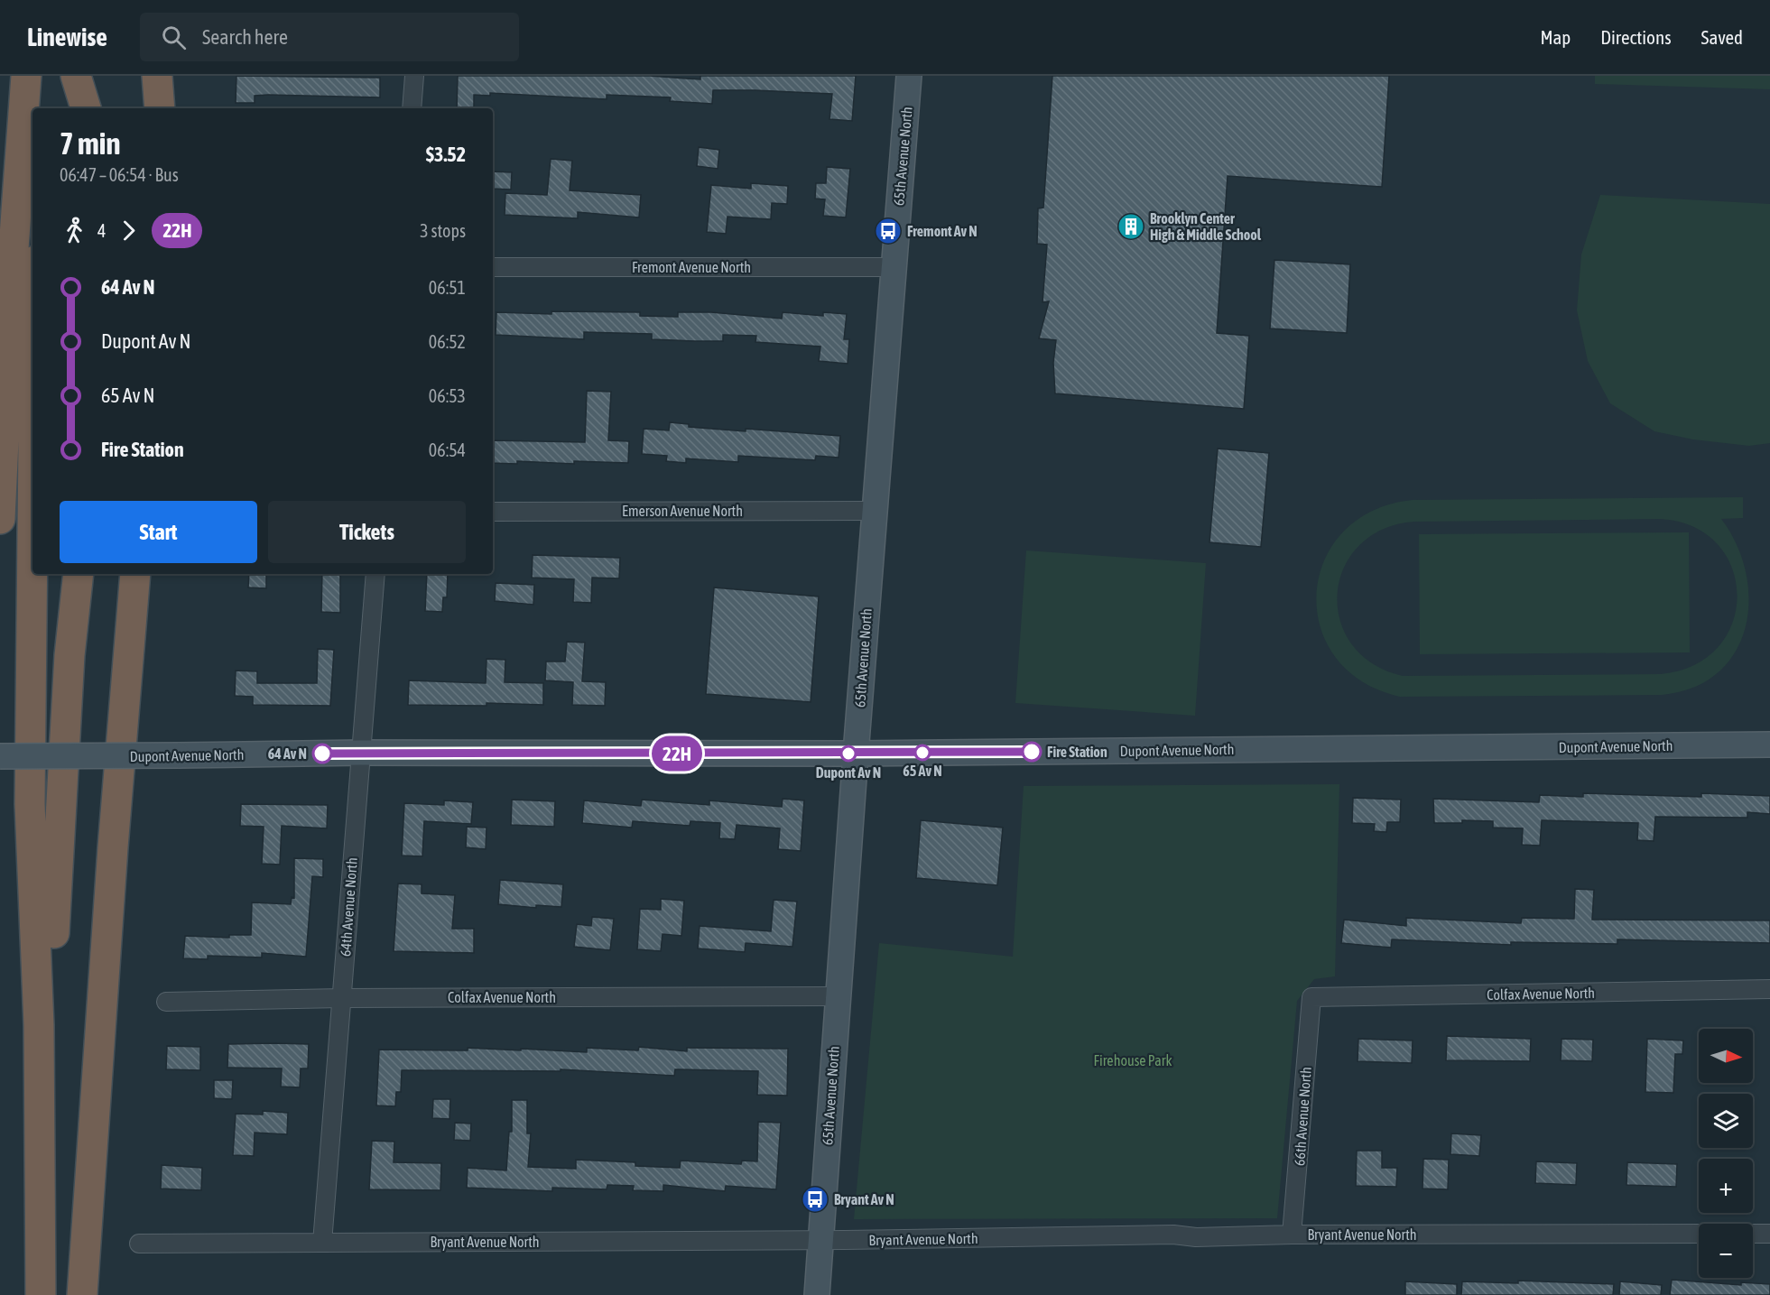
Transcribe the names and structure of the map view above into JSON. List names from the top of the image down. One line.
{"streets":{"street":["65th Avenue North","Fremont Avenue North","Emerson Avenue North","Dupont Avenue North","64th Avenue North","Colfax Avenue North","66th Avenue North","Bryant Avenue North"]},"crossings":[["65th Avenue North","Fremont Avenue North"],["65th Avenue North","Emerson Avenue North"],["65th Avenue North","Dupont Avenue North"],["65th Avenue North","Colfax Avenue North"],["65th Avenue North","Bryant Avenue North"],["Dupont Avenue North","64th Avenue North"],["64th Avenue North","Colfax Avenue North"],["64th Avenue North","Bryant Avenue North"],["Colfax Avenue North","66th Avenue North"],["66th Avenue North","Bryant Avenue North"]],"parks":["Firehouse Park"],"places":{"building":["Brooklyn Center High & Middle School"],"bus stop":["Fremont Av N","Bryant Av N"],"other":["Fire Station","65 Av N","64 Av N","Dupont Av N"]},"lines":["bus line 22H"],"north":"right","page":{"header":"Linewise","search":"Search here","nav":["Map","Directions","Saved"],"on_map":"22H","heading":["7 min","06:47 – 06:54 · Bus","$3.52"],"legs":["4","22H","3 stops"],"list":[{"name":"64 Av N","value":"06:51"},{"name":"Dupont Av N","value":"06:52"},{"name":"65 Av N","value":"06:53"},{"name":"Fire Station","value":"06:54"}],"buttons":["Start","Tickets"],"map_buttons":["+","−"]}}
